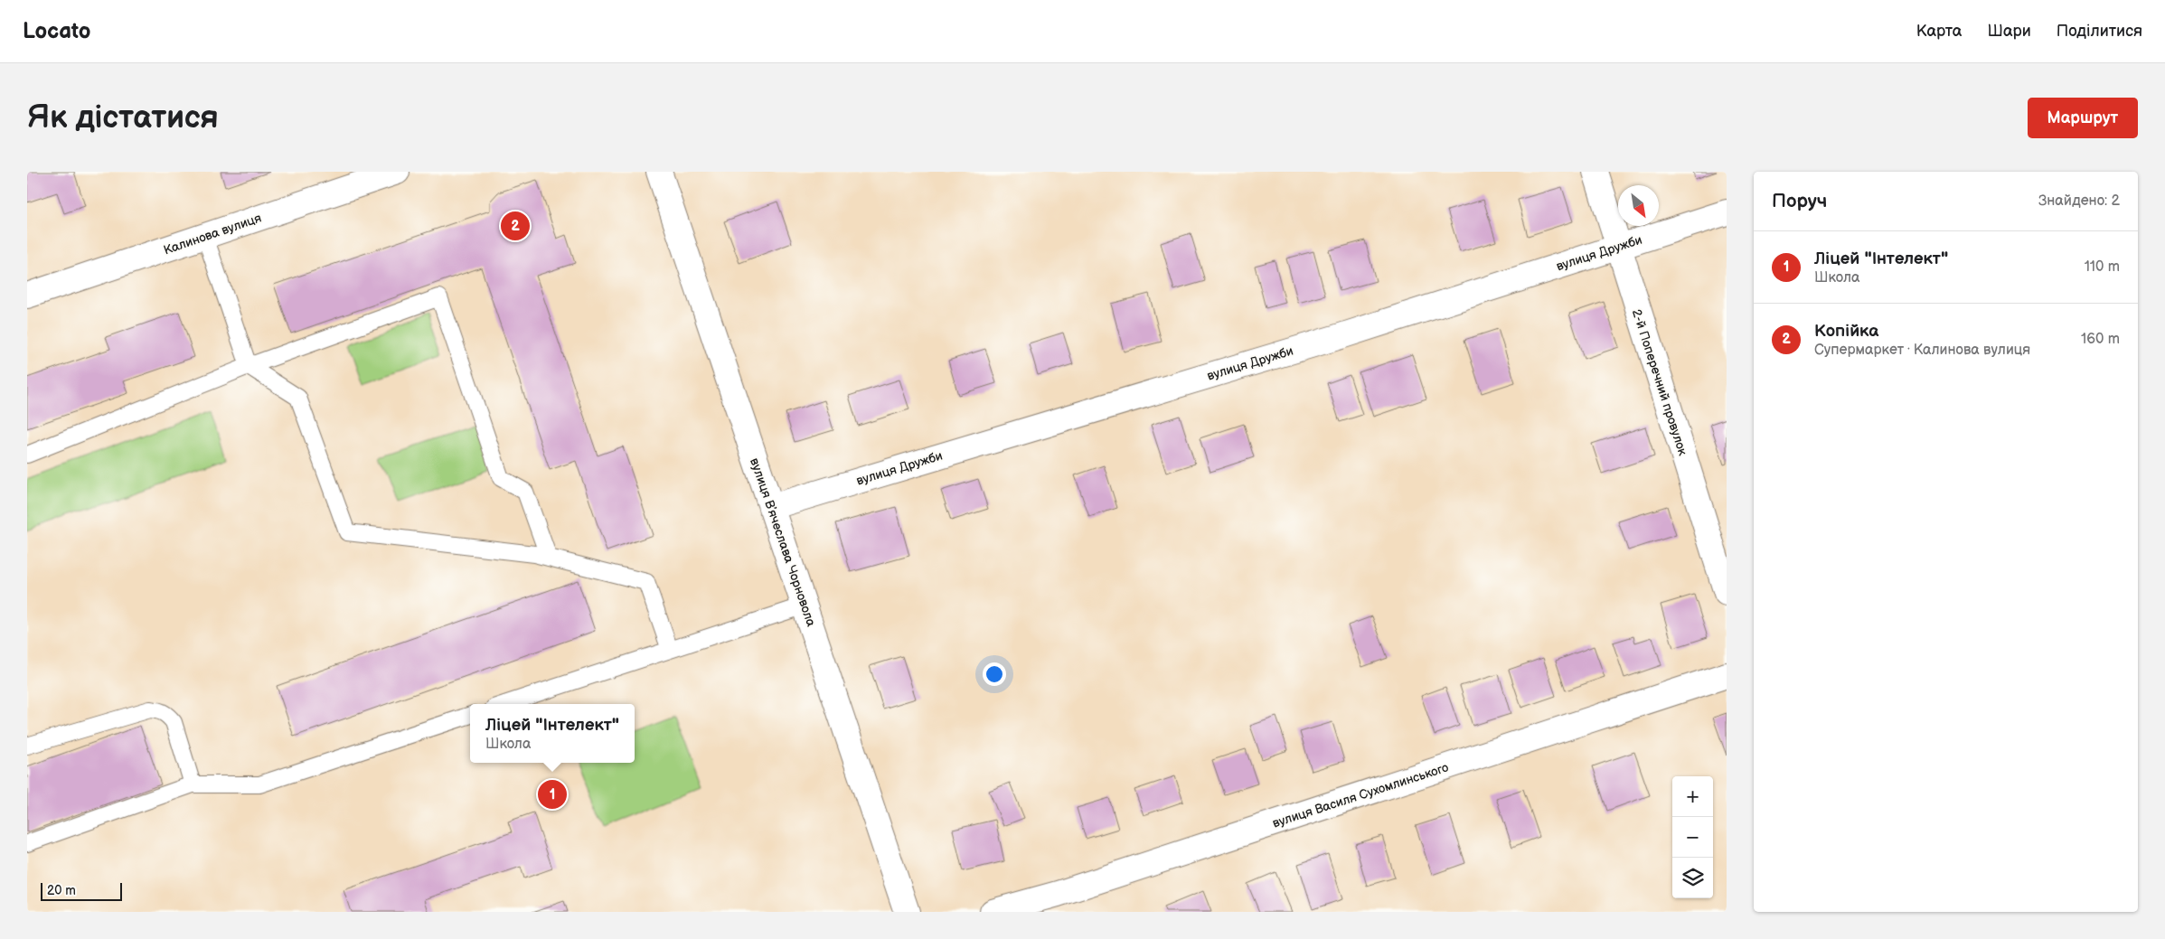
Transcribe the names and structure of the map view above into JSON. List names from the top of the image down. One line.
{"streets":{"street":["Калинова вулиця","вулиця Дружби","2-й Поперечний провулок","вулиця Вʼячеслава Чорновола","вулиця Василя Сухомлинського"]},"crossings":[["вулиця Дружби","2-й Поперечний провулок"],["вулиця Дружби","вулиця Вʼячеслава Чорновола"]],"scale_bar":"20 m","north":"bottom right","page":{"header":"Locato","nav":["Карта","Шари","Поділитися"],"buttons":"Маршрут","title":"Як дістатися","heading":["Поруч","Знайдено: 2"],"pins":["2","1"],"list":[{"mark":"1","name":"Ліцей \"Інтелект\"","note":"Школа","value":"110 m"},{"mark":"2","name":"Копійка","note":"Супермаркет · Калинова вулиця","value":"160 m"}],"popup":["Ліцей \"Інтелект\"","Школа"],"map_buttons":["+","−"],"scale":"20 m"}}
